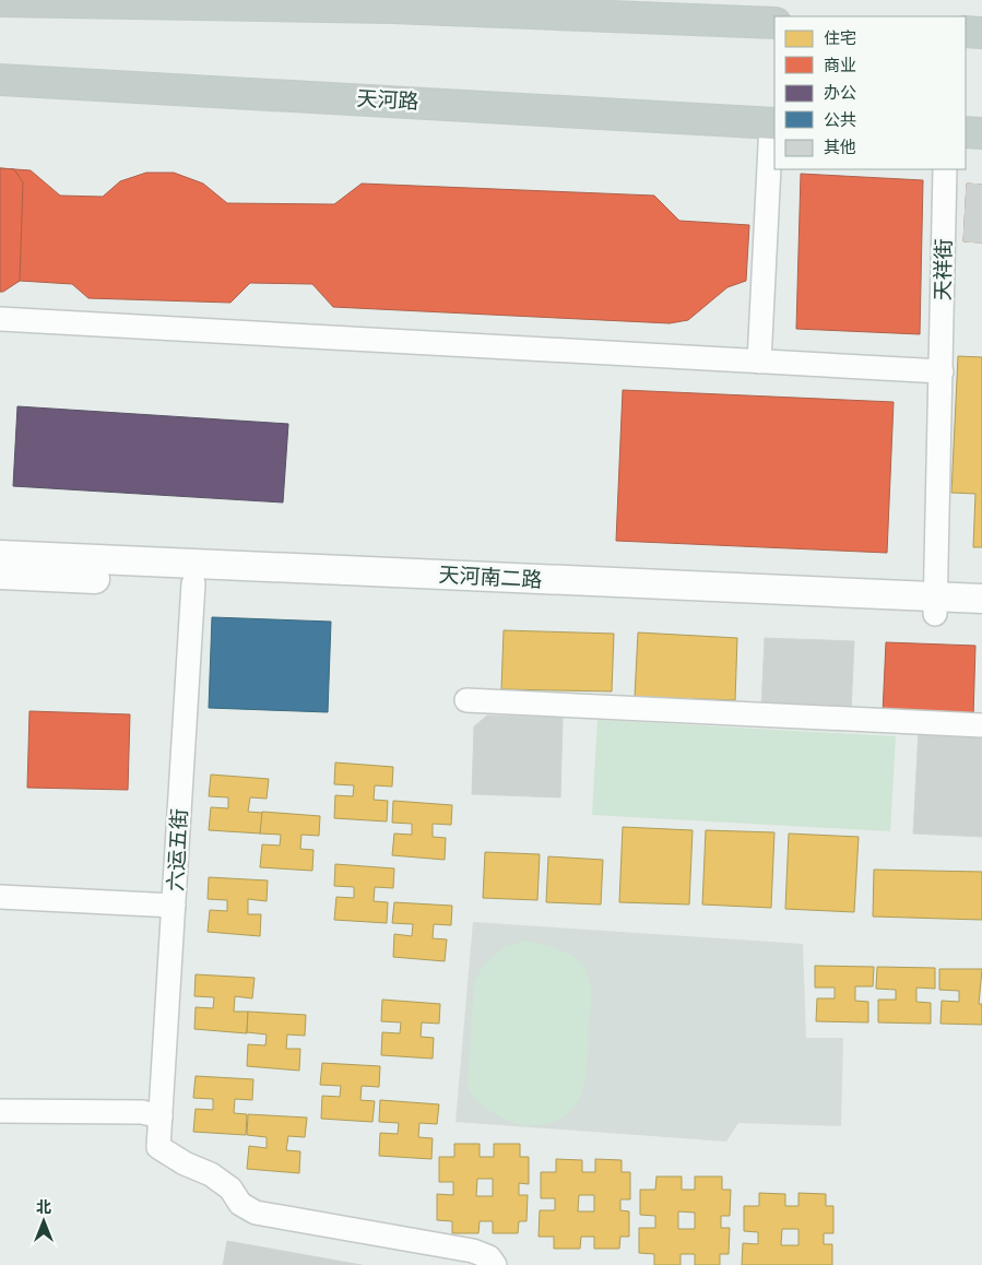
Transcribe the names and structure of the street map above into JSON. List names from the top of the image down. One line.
{"streets":{"highway":["天河路"],"street":["天祥街","天河南二路","六运五街"]},"crossings":[["天祥街","天河南二路"],["天河南二路","六运五街"]],"legend":["住宅","商业","办公","公共","其他"],"north":"top"}
